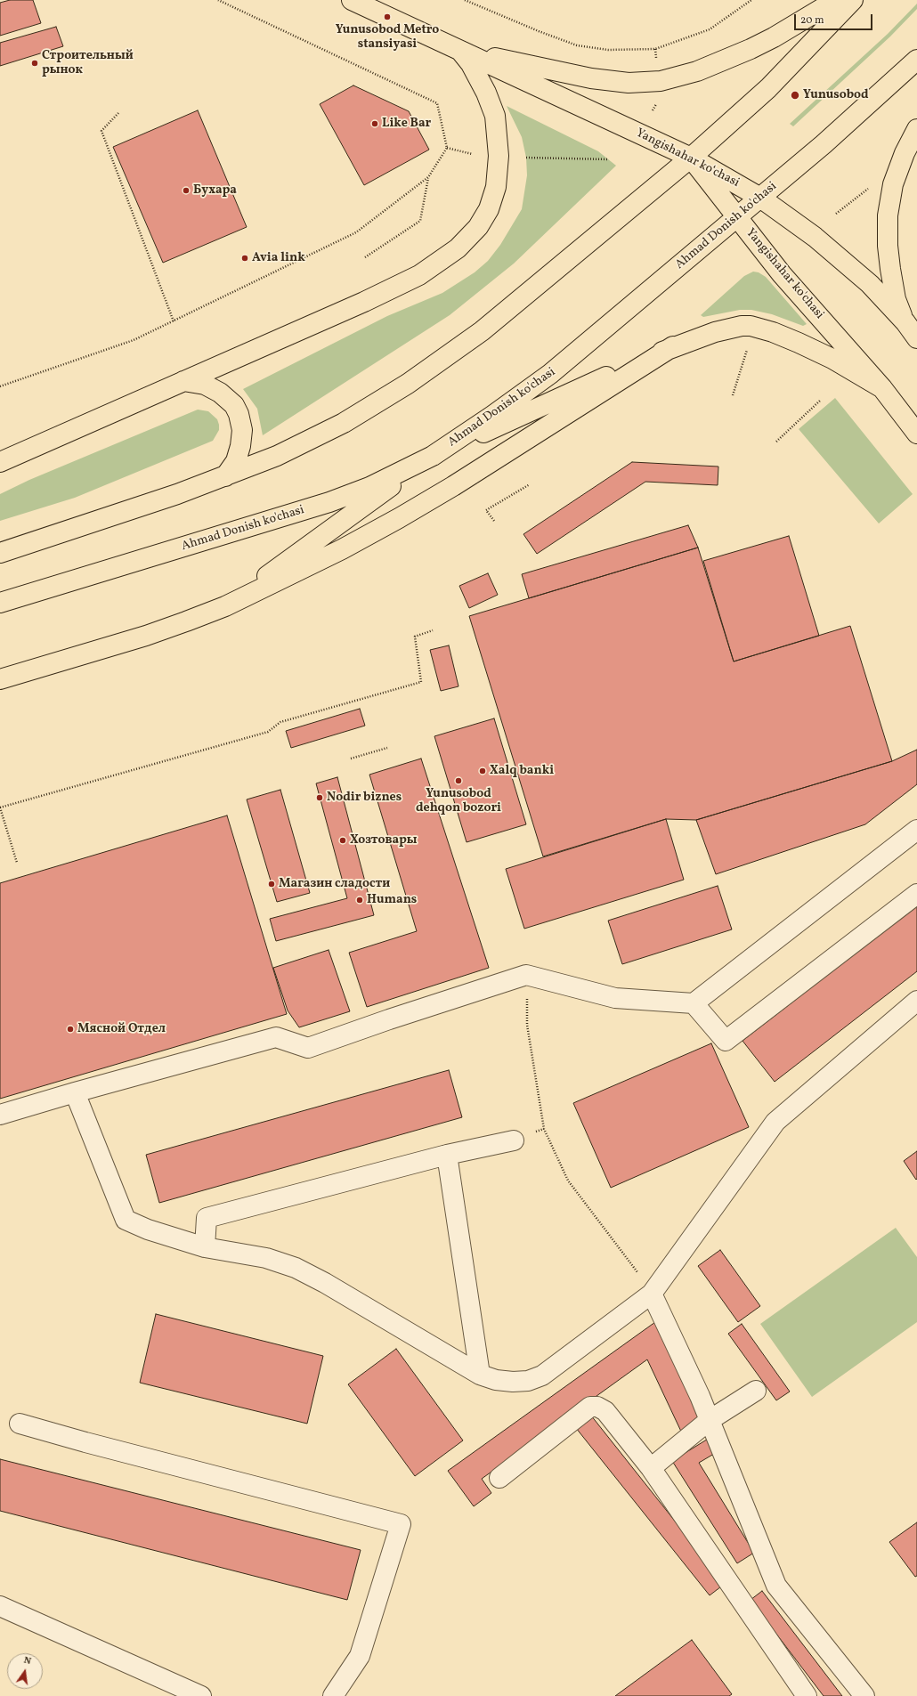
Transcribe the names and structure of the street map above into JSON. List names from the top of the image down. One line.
{"streets":{"main road":["Yangishahar ko‘chasi","Ahmad Donish ko'chasi","Yangishahar ko'chasi"]},"crossings":[["Yangishahar ko‘chasi","Ahmad Donish ko'chasi"],["Yangishahar ko‘chasi","Yangishahar ko'chasi"],["Ahmad Donish ko'chasi","Yangishahar ko'chasi"]],"places":["Yunusobod Metro stansiyasi","Строительный рынок","Yunusobod","Like Bar","Бухара","Avia link","Xalq banki","Yunusobod dehqon bozori","Nodir biznes","Хозтовары","Магазин сладости","Humans","Мясной Отдел"],"scale_bar":"20 m","north":"top"}
